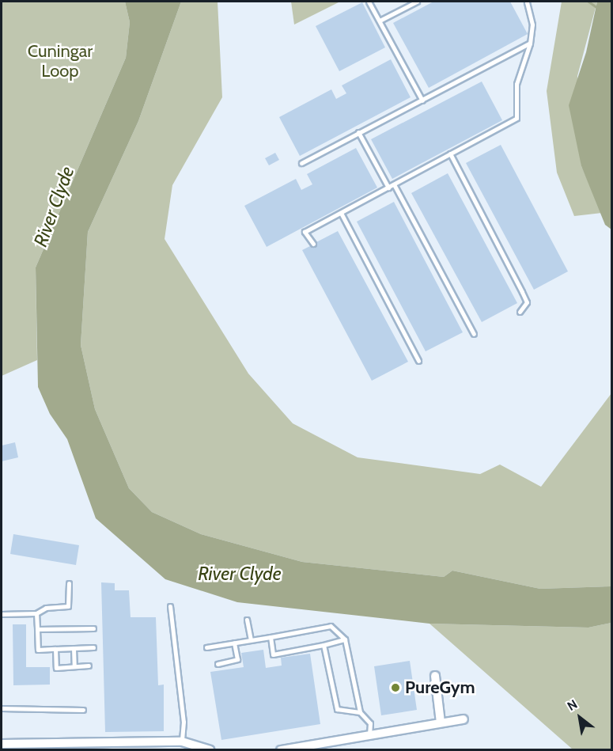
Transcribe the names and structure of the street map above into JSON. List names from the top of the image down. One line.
{"water":["River Clyde"],"parks":["Cuningar Loop"],"places":["PureGym"],"north":"top left"}
